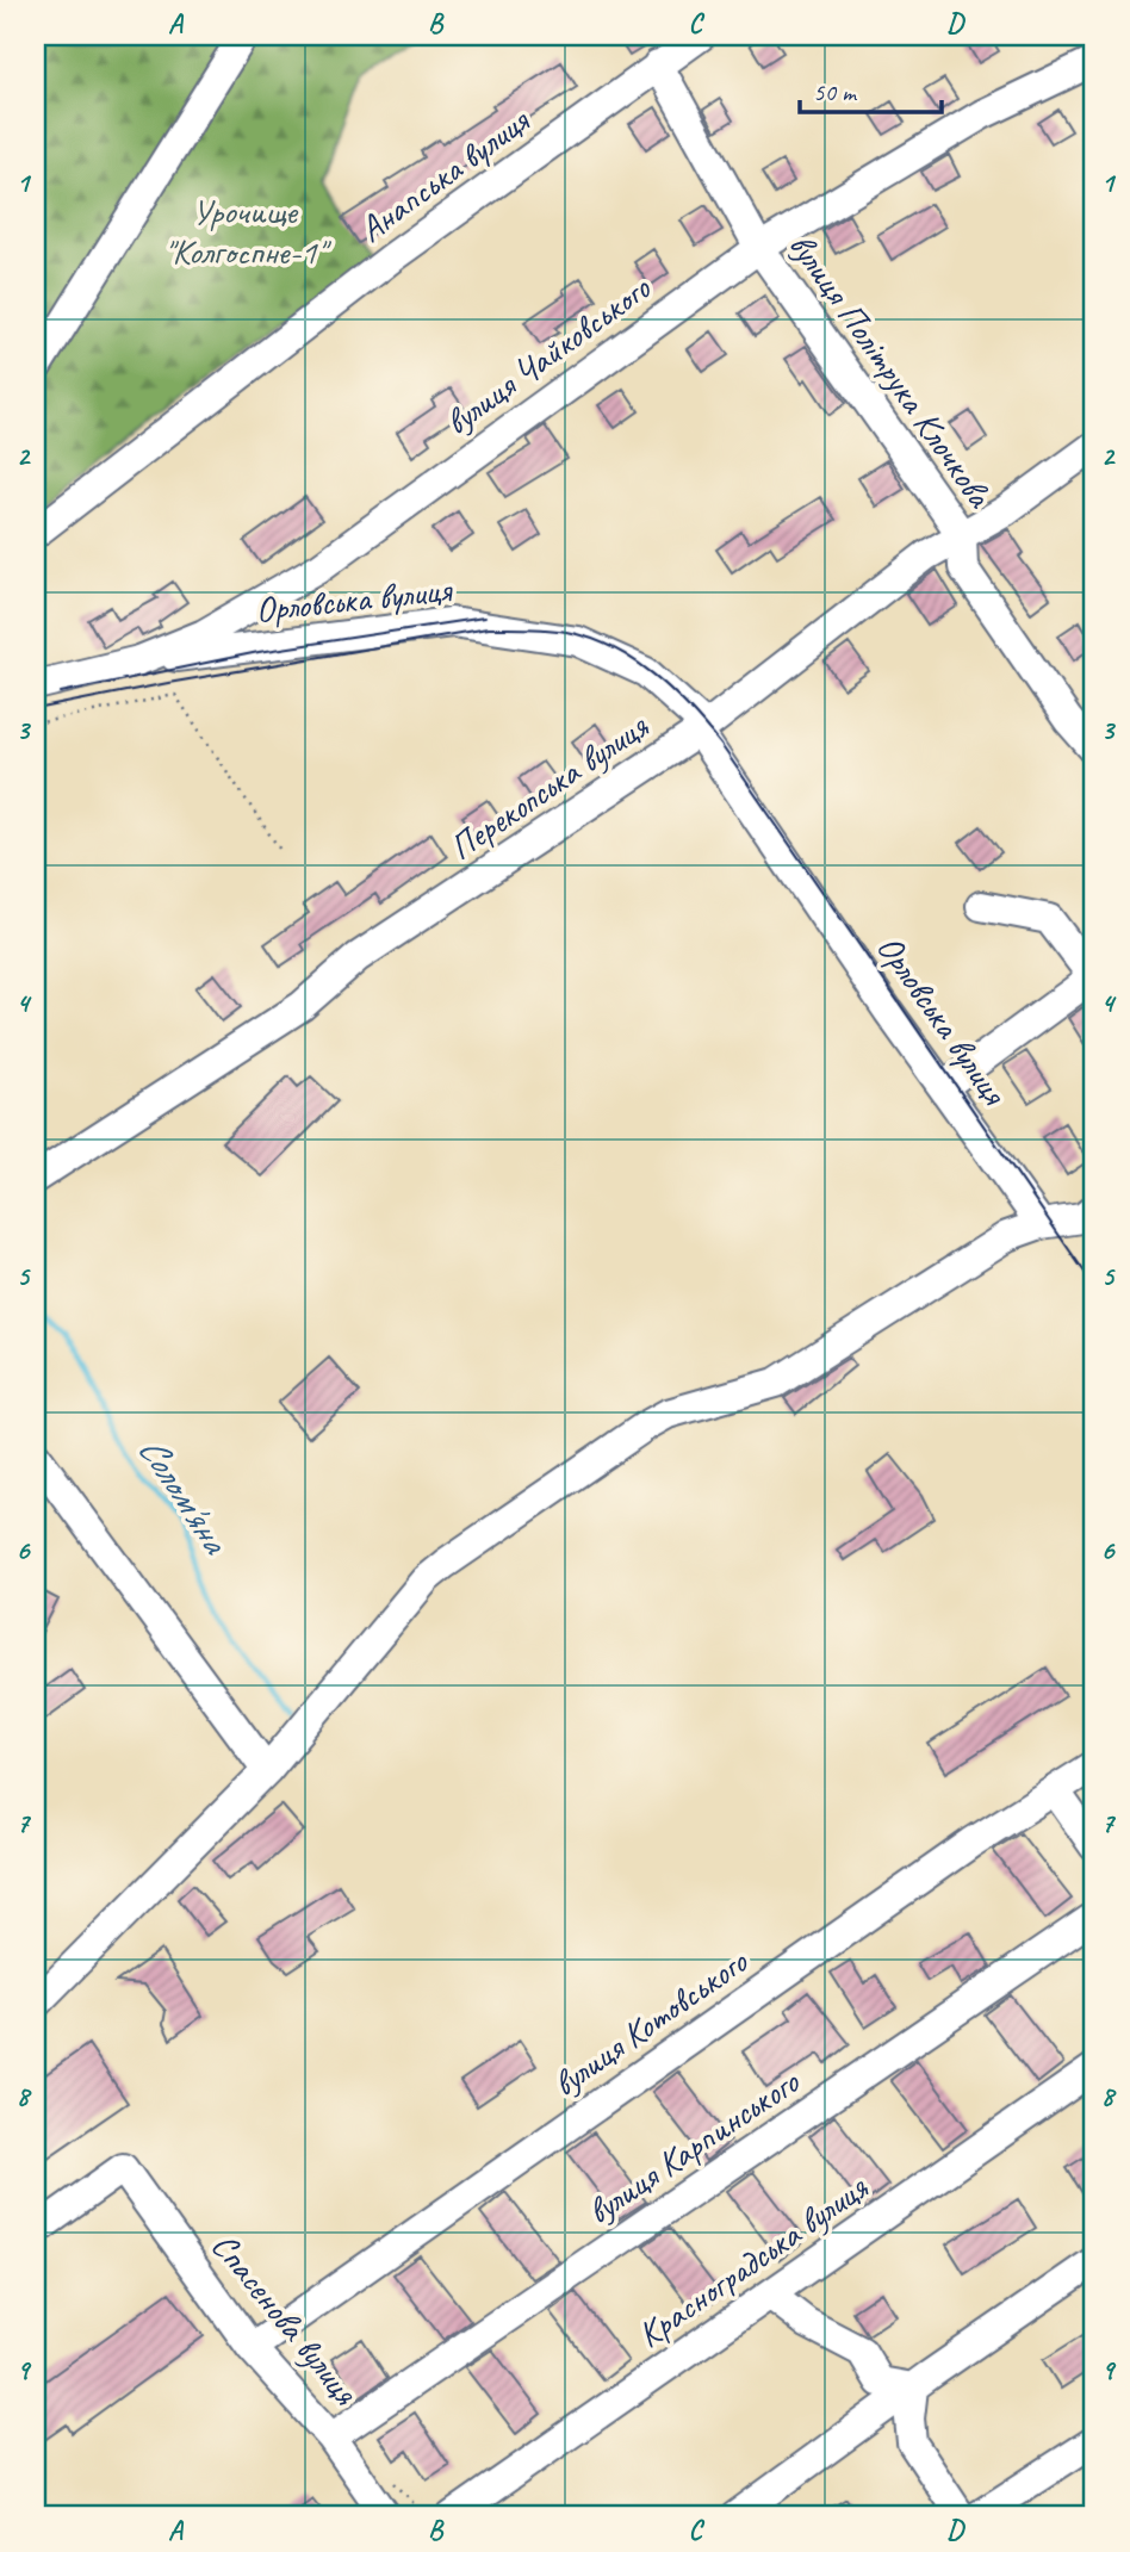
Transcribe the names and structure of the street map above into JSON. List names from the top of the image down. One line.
{"streets":{"street":["Анапська вулиця","вулиця Чайковського","вулиця Політрука Клочкова","Орловська вулиця","Перекопська вулиця","вулиця Котовського","вулиця Карпинського","Красноградська вулиця","Спасенова вулиця"]},"crossings":[["Анапська вулиця","вулиця Політрука Клочкова"],["вулиця Чайковського","вулиця Політрука Клочкова"],["вулиця Чайковського","Орловська вулиця"],["вулиця Політрука Клочкова","Перекопська вулиця"],["Орловська вулиця","Перекопська вулиця"],["вулиця Котовського","Спасенова вулиця"],["вулиця Карпинського","Спасенова вулиця"]],"water":["Солом'яна"],"parks":["Урочище \"Колгоспне-1\""],"scale_bar":"50 m","grid":{"columns":["A","B","C","D"],"rows":["1","2","3","4","5","6","7","8","9"]}}
